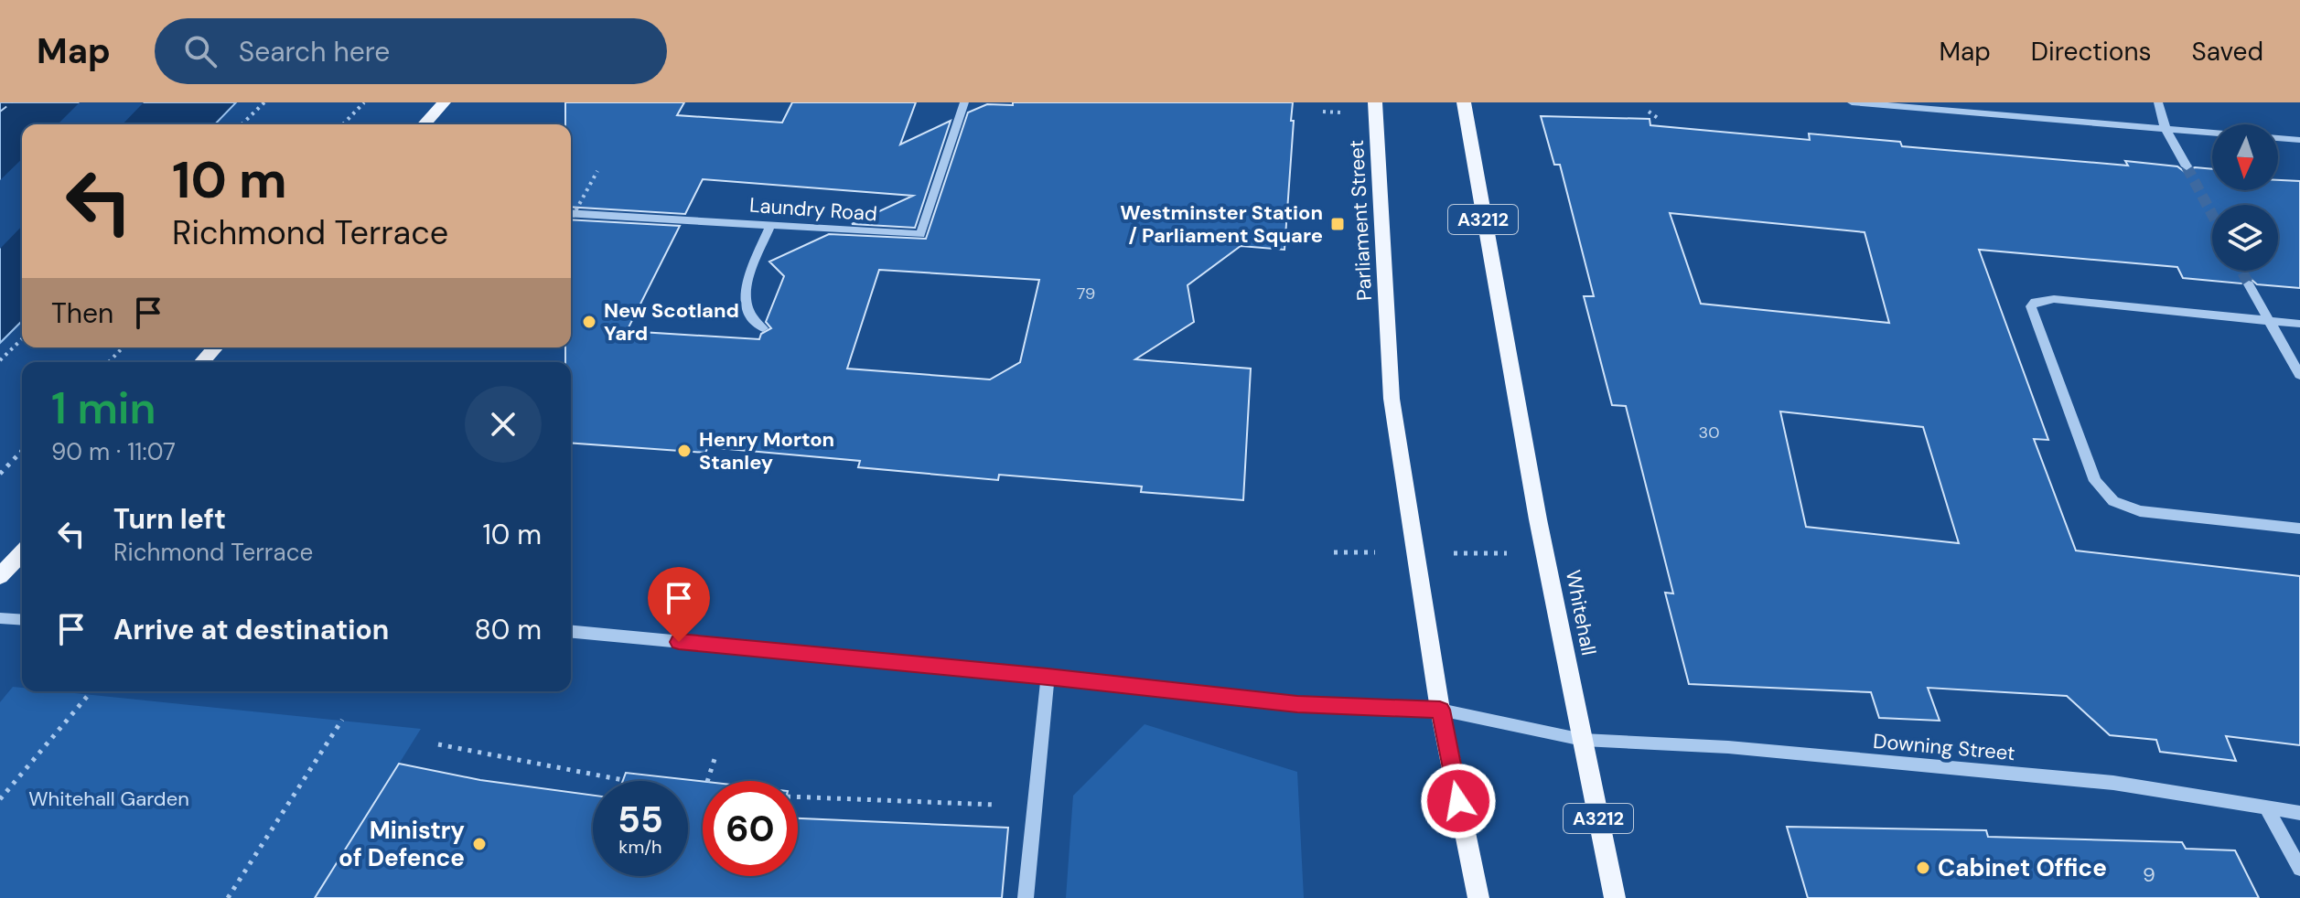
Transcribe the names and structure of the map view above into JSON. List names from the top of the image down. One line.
{"streets":{"main road":["A3212","Parliament Street","Whitehall"],"street":["Laundry Road","Downing Street"]},"crossings":[["Parliament Street","Downing Street"],["Whitehall","Downing Street"]],"parks":["Whitehall Garden"],"places":{"transit":["Westminster Station / Parliament Square"],"other":["New Scotland Yard","Henry Morton Stanley","Ministry of Defence","Cabinet Office"]},"house_numbers":["79","30","9"],"north":"bottom","page":{"header":"Map","search":"Search here","nav":["Map","Directions","Saved"],"turn":["10 m","Richmond Terrace"],"then":"Then","heading":["1 min","90 m · 11:07"],"list":[{"name":"Turn left","note":"Richmond Terrace","value":"10 m"},{"name":"Arrive at destination","value":"80 m"}],"speed":"55 km/h","limit":"60"}}
